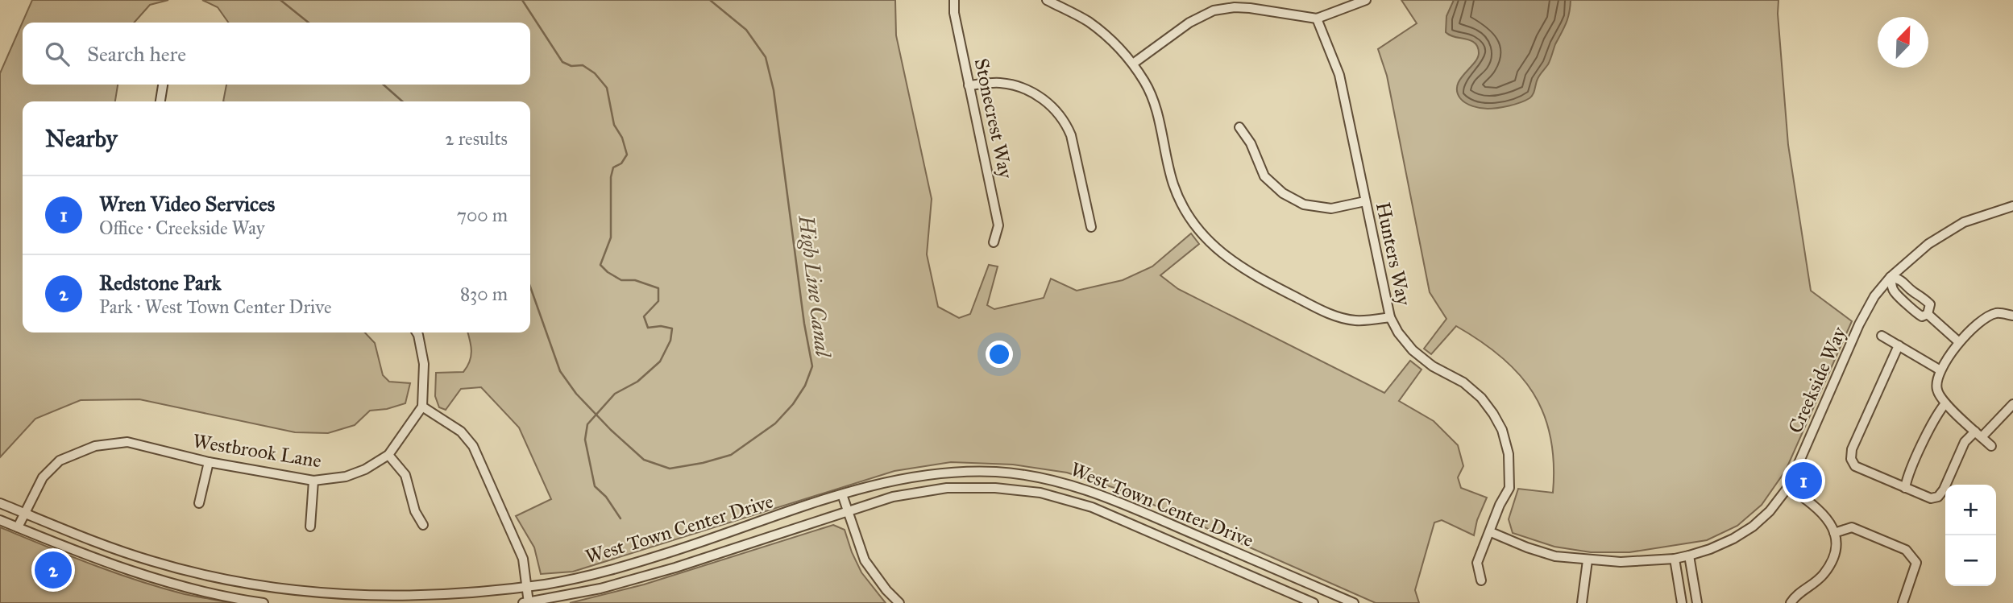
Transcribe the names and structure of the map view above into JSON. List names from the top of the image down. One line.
{"streets":{"street":["Stonecrest Way","Hunters Way","Creekside Way","Westbrook Lane","West Town Center Drive"]},"crossings":[["Hunters Way","Creekside Way"],["Westbrook Lane","West Town Center Drive"]],"water":["High Line Canal"],"north":"top right","page":{"search":"Search here","heading":["Nearby","2 results"],"list":[{"mark":"1","name":"Wren Video Services","note":"Office · Creekside Way","value":"700 m"},{"mark":"2","name":"Redstone Park","note":"Park · West Town Center Drive","value":"830 m"}],"pins":["1","2"],"map_buttons":["+","−"]}}
